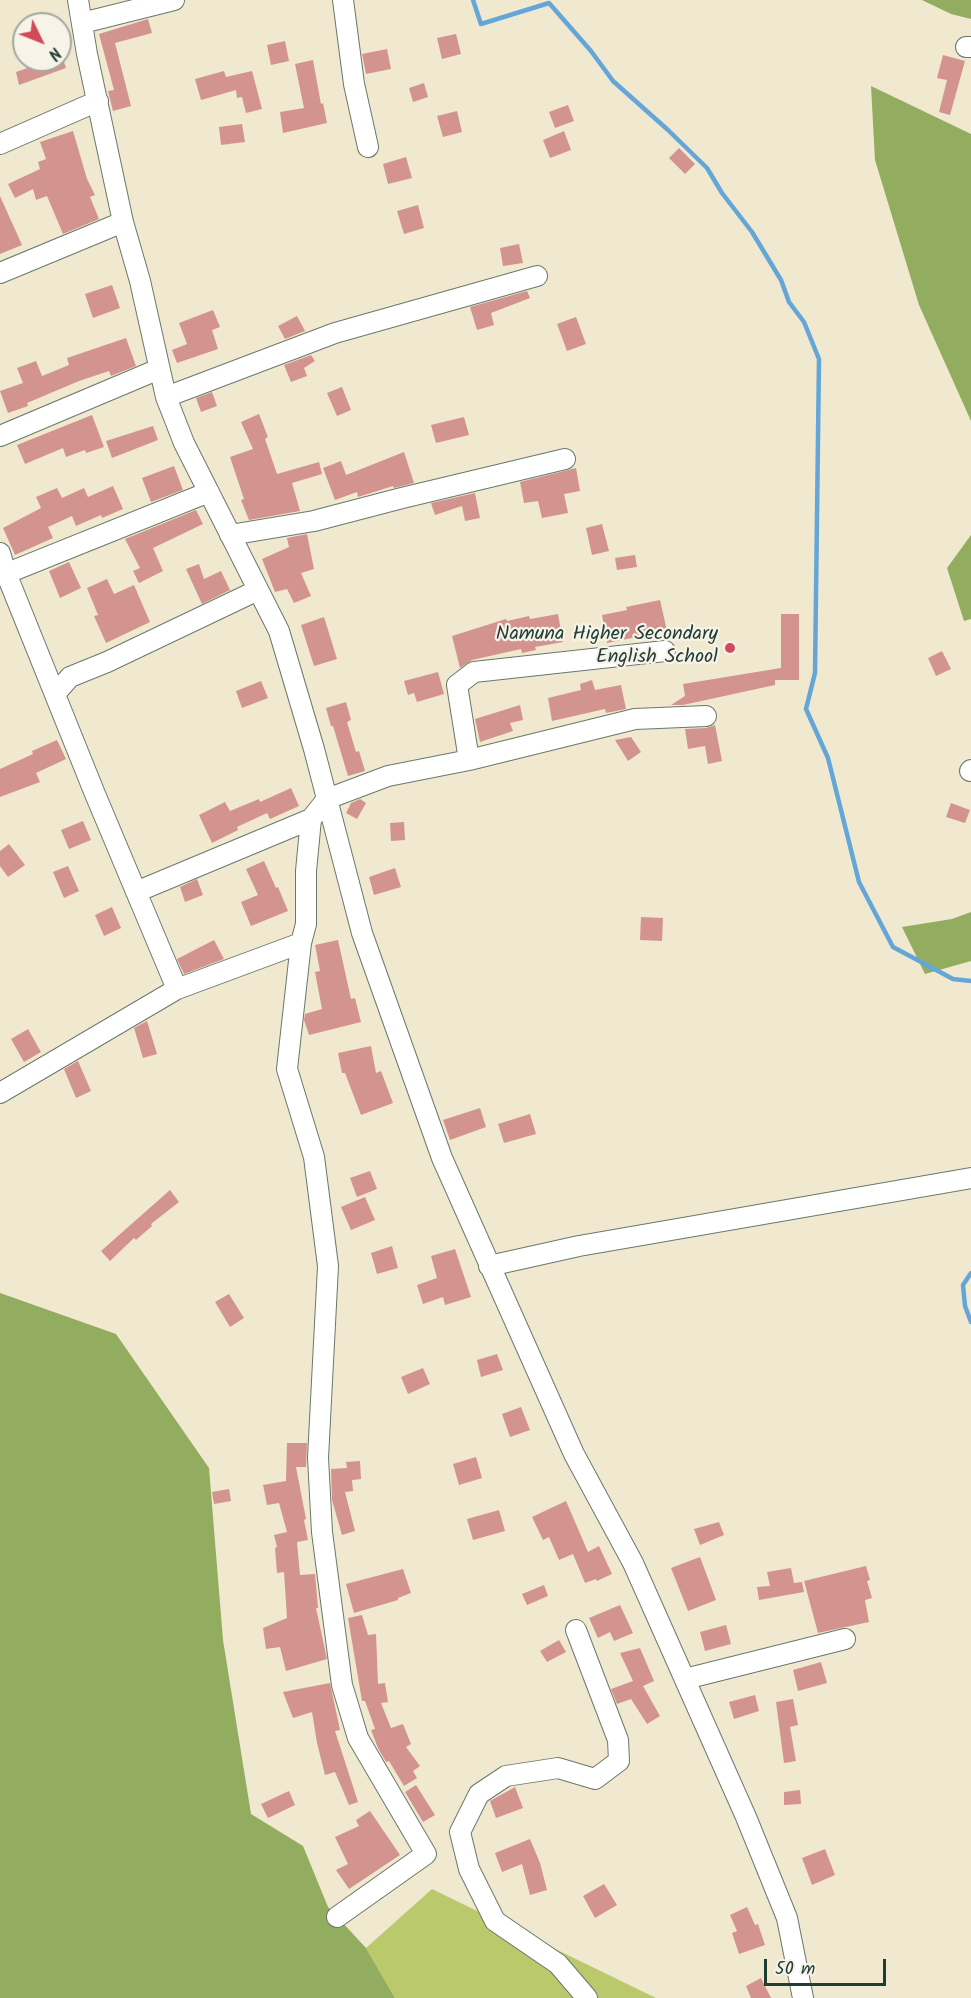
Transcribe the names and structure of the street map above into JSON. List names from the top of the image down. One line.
{"places":["Namuna Higher Secondary English School"],"scale_bar":"50 m","north":"bottom right"}
